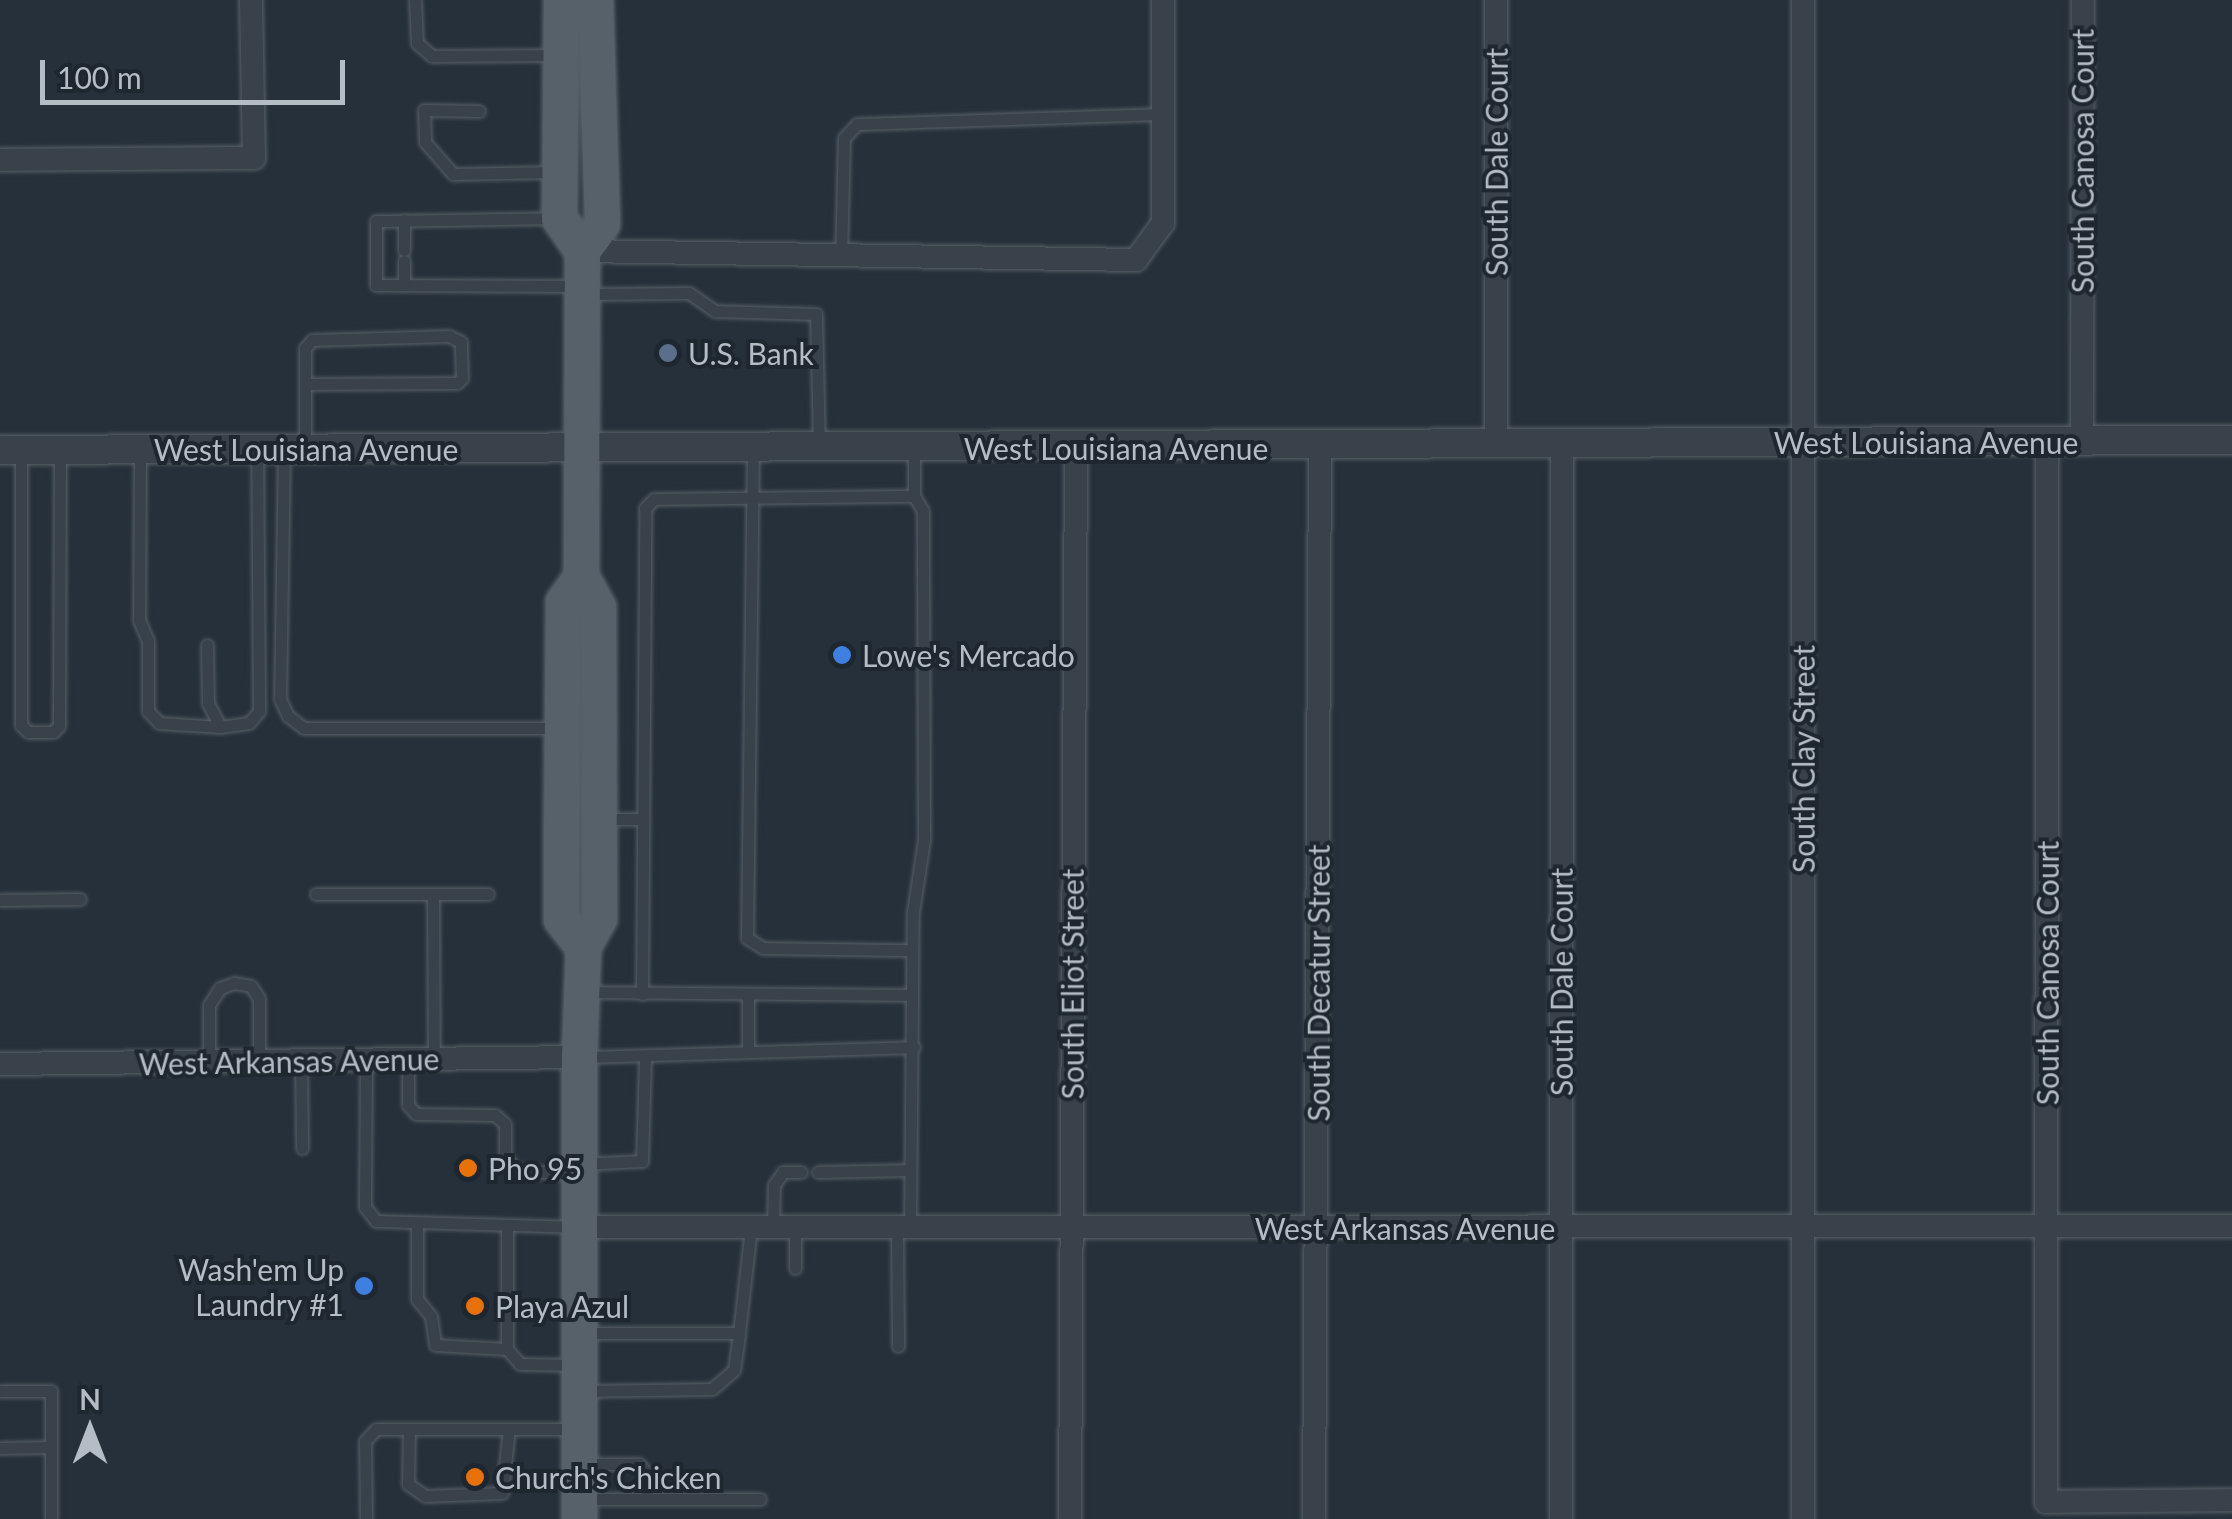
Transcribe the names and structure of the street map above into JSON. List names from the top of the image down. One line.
{"streets":{"street":["South Canosa Court","South Dale Court","West Louisiana Avenue","South Clay Street","South Decatur Street","South Eliot Street","West Arkansas Avenue"]},"crossings":[["South Canosa Court","West Louisiana Avenue"],["South Canosa Court","West Arkansas Avenue"],["South Dale Court","West Louisiana Avenue"],["South Dale Court","West Arkansas Avenue"],["West Louisiana Avenue","South Clay Street"],["West Louisiana Avenue","South Decatur Street"],["West Louisiana Avenue","South Eliot Street"],["South Clay Street","West Arkansas Avenue"],["South Decatur Street","West Arkansas Avenue"],["South Eliot Street","West Arkansas Avenue"]],"places":["U.S. Bank","Lowe's Mercado","Pho 95","Wash'em Up Laundry #1","Playa Azul","Church's Chicken"],"scale_bar":"100 m","north":"top"}
